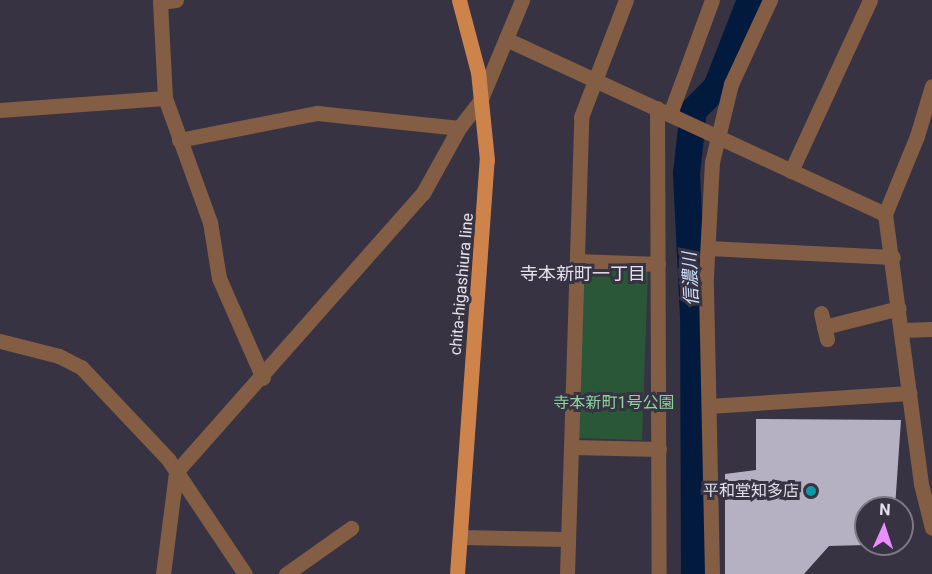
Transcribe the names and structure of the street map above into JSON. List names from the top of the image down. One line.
{"streets":{"main road":["chita-higashiura line"]},"districts":["寺本新町一丁目"],"water":["信濃川"],"parks":["寺本新町1号公園"],"places":["平和堂知多店"],"north":"top"}
